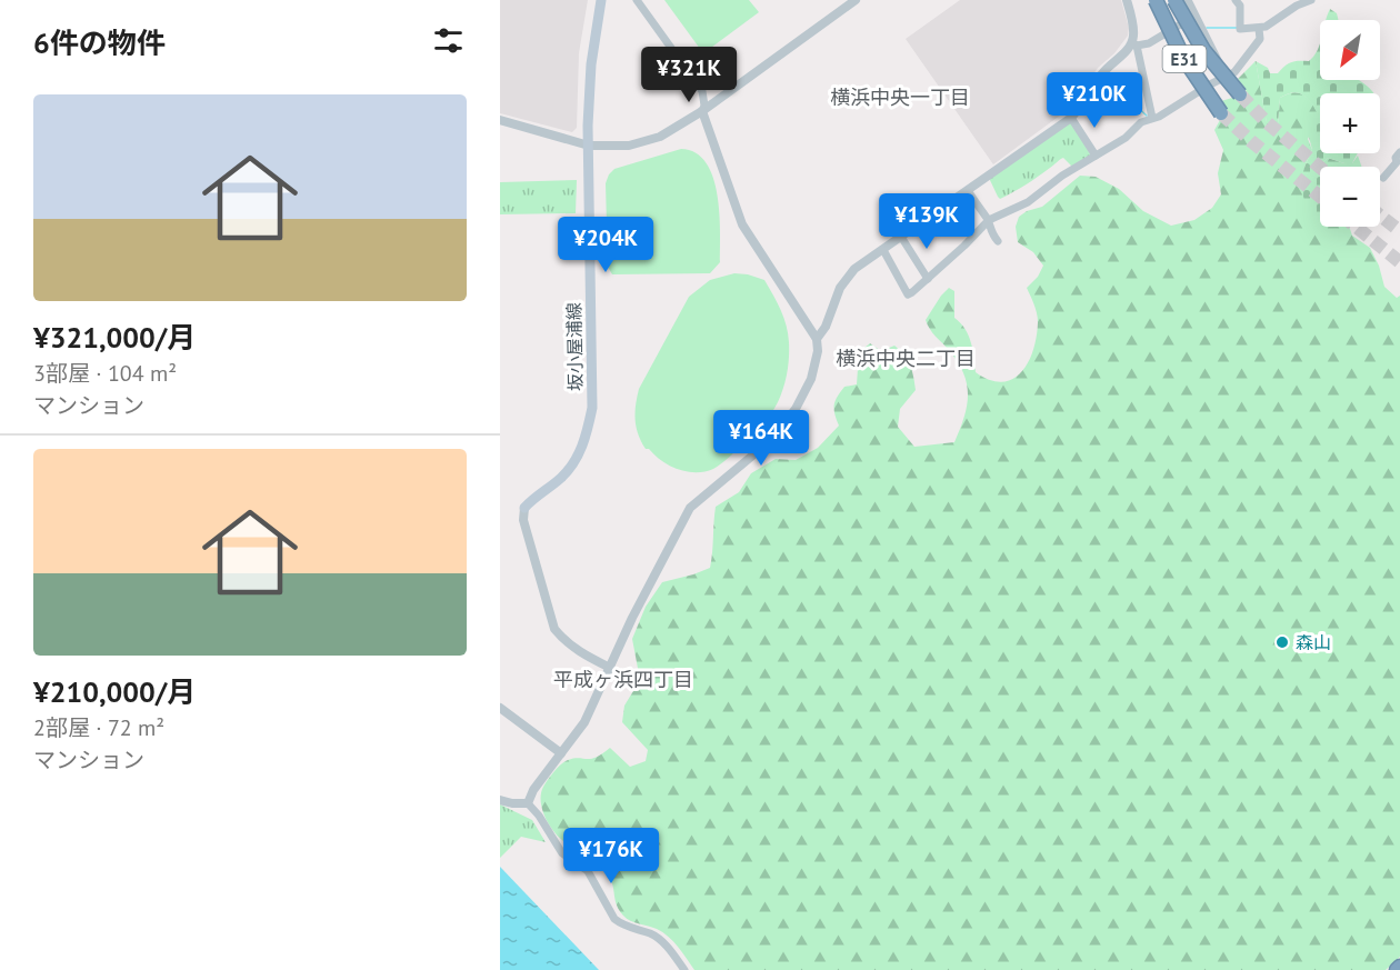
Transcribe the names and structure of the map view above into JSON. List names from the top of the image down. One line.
{"streets":{"highway":["E31"],"main road":["坂小屋浦線"]},"districts":["横浜中央一丁目","横浜中央二丁目","平成ヶ浜四丁目"],"places":["森山"],"north":"bottom left","page":{"heading":"6件の物件","map_buttons":["+","−"],"price":["¥321K","¥210K","¥139K","¥204K","¥164K","¥176K"],"list":[{"name":"¥321,000/月","note":"3部屋 · 104 m² · マンション"},{"name":"¥210,000/月","note":"2部屋 · 72 m² · マンション"}]}}
